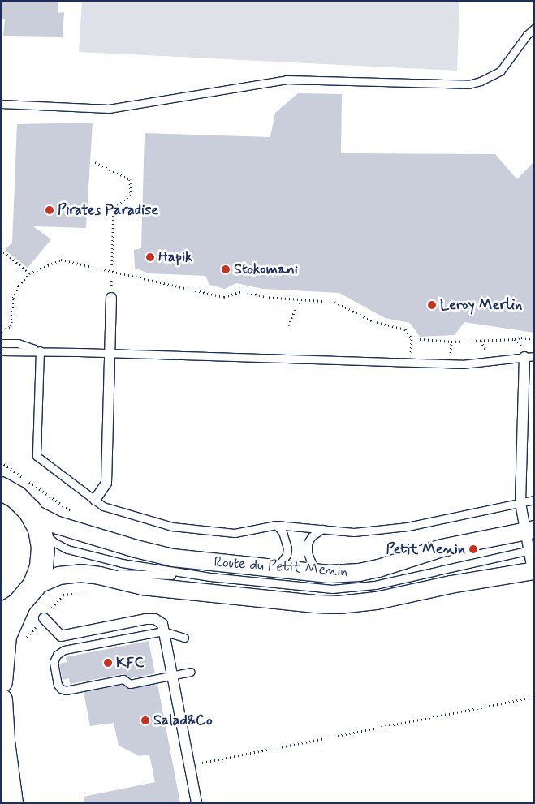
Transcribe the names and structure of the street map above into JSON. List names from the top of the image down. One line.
{"streets":{"street":["Route du Petit Menin"]},"places":["Pirates Paradise","Hapik","Stokomani","Leroy Merlin","Petit Menin","KFC","Salad&Co"]}
